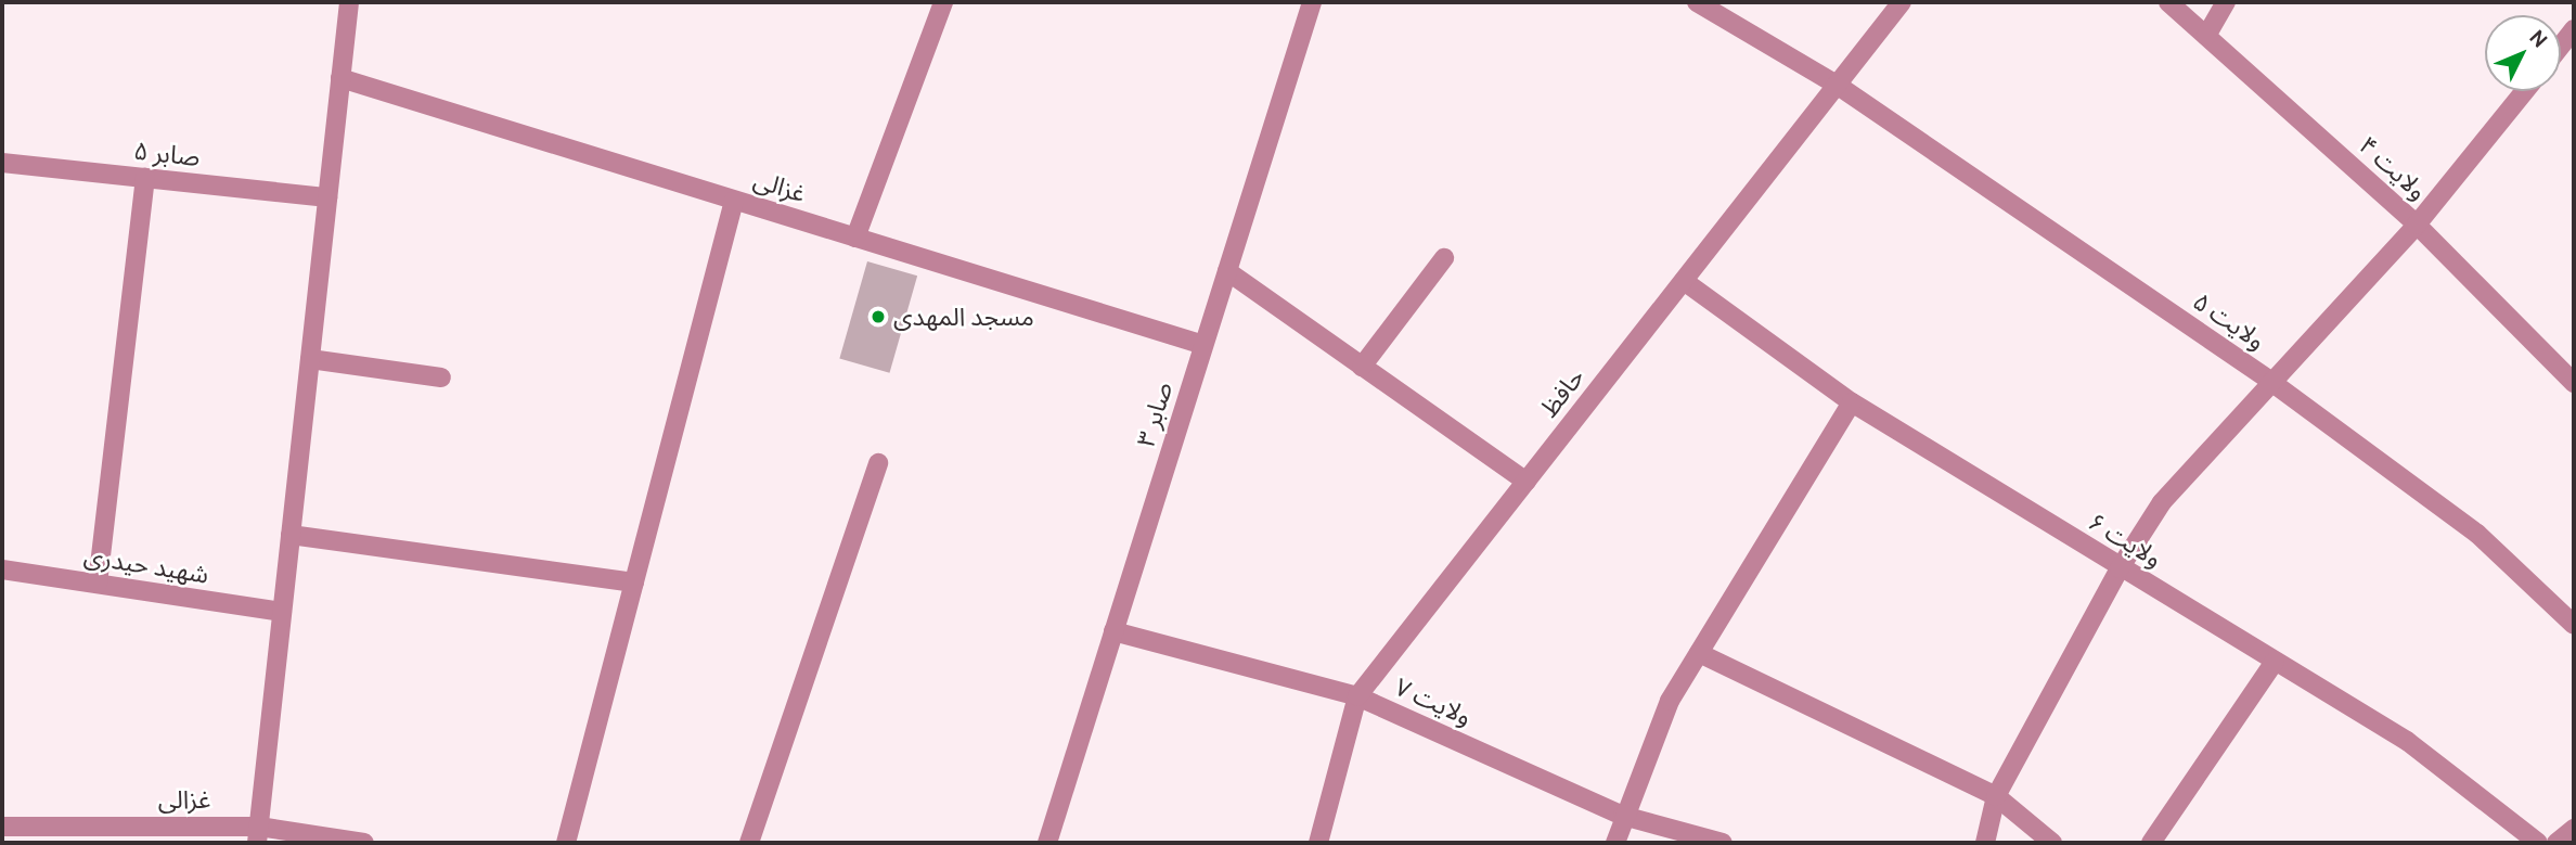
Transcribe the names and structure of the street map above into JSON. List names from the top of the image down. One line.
{"streets":{"street":["صابر ۵","ولایت ۴","غزالی","ولایت ۵","حافظ","صابر ۳","ولایت ۶","شهید حیدری","ولایت ۷"]},"crossings":[["غزالی","صابر ۳"],["ولایت ۵","حافظ"],["حافظ","ولایت ۶"],["حافظ","ولایت ۷"],["صابر ۳","ولایت ۷"]],"places":["مسجد المهدی"],"north":"top right"}
